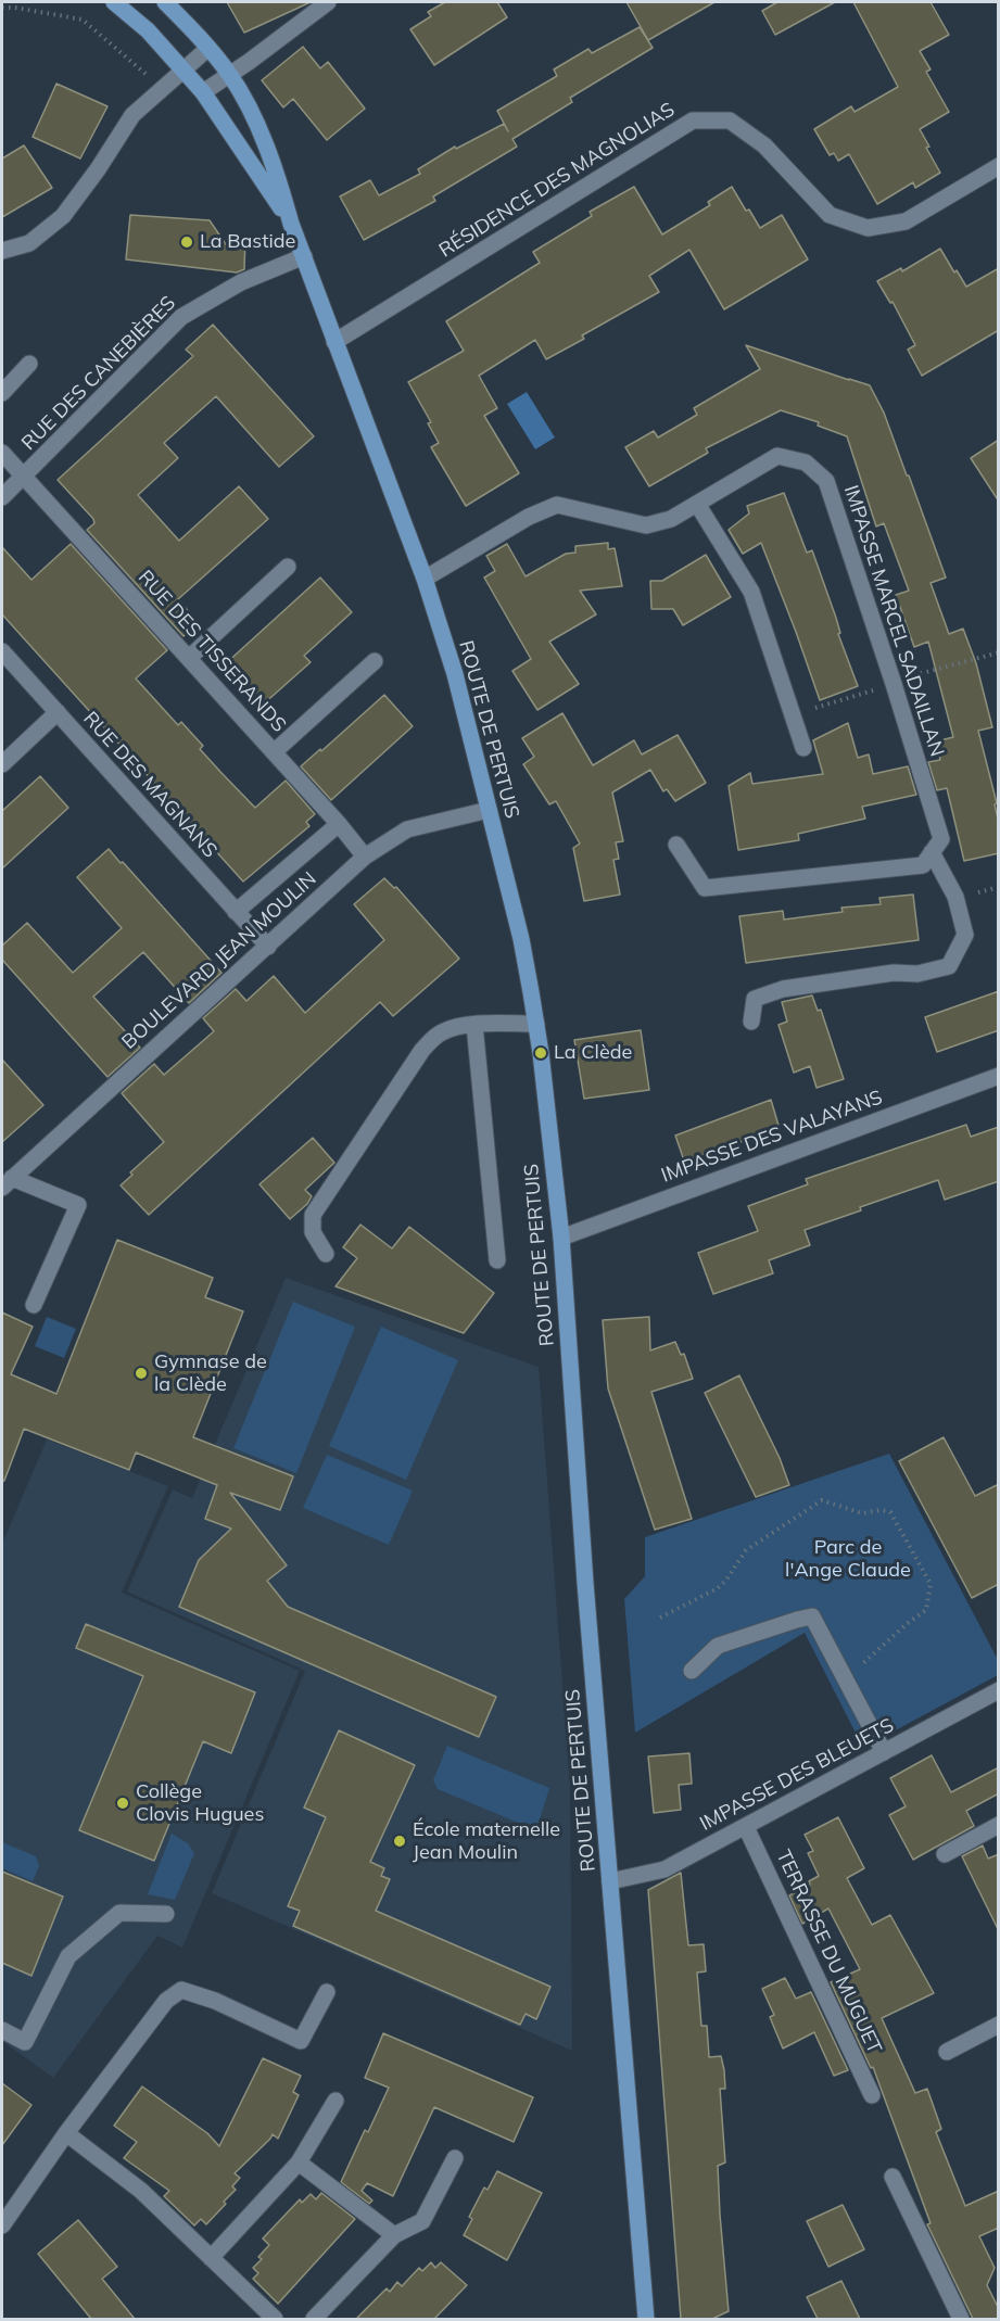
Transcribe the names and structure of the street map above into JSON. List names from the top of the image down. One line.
{"streets":{"main road":["ROUTE DE PERTUIS"],"street":["RÉSIDENCE DES MAGNOLIAS","RUE DES CANEBIÈRES","IMPASSE MARCEL SADAILLAN","RUE DES TISSERANDS","RUE DES MAGNANS","BOULEVARD JEAN MOULIN","IMPASSE DES VALAYANS","IMPASSE DES BLEUETS","TERRASSE DU MUGUET"]},"crossings":[["RÉSIDENCE DES MAGNOLIAS","ROUTE DE PERTUIS"],["RUE DES CANEBIÈRES","RUE DES TISSERANDS"],["RUE DES CANEBIÈRES","ROUTE DE PERTUIS"],["IMPASSE MARCEL SADAILLAN","ROUTE DE PERTUIS"],["RUE DES TISSERANDS","BOULEVARD JEAN MOULIN"],["ROUTE DE PERTUIS","BOULEVARD JEAN MOULIN"],["ROUTE DE PERTUIS","IMPASSE DES VALAYANS"],["ROUTE DE PERTUIS","IMPASSE DES BLEUETS"],["RUE DES MAGNANS","BOULEVARD JEAN MOULIN"],["IMPASSE DES BLEUETS","TERRASSE DU MUGUET"]],"parks":["Parc de l'Ange Claude"],"places":["La Bastide","La Clède","Gymnase de la Clède","Collège Clovis Hugues","École maternelle Jean Moulin"]}
